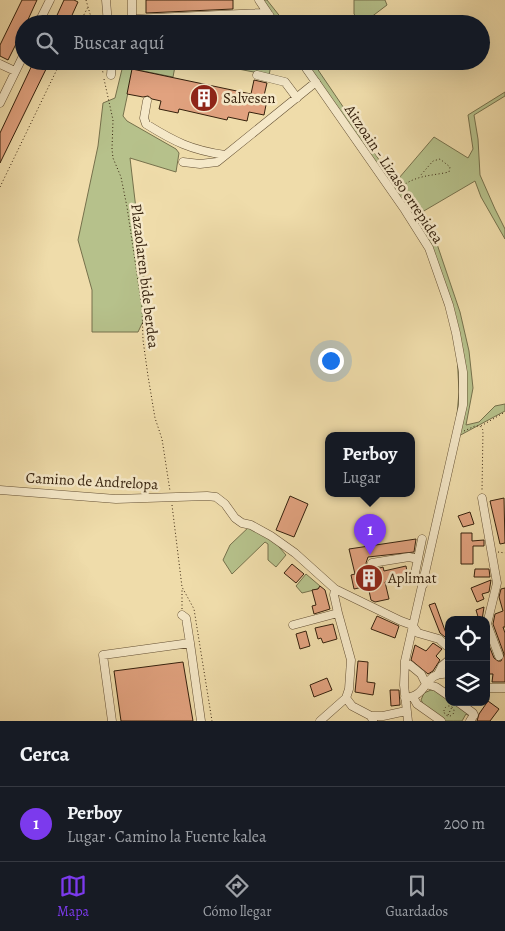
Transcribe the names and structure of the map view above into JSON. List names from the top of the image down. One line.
{"streets":{"street":["Aitzoain - Lizaso errepidea","Camino de Andrelopa"],"path":["Plazaolaren bide berdea"]},"crossings":[["Aitzoain - Lizaso errepidea","Camino de Andrelopa"]],"places":{"building":["Salvesen","Aplimat"]},"page":{"search":"Buscar aquí","popup":["Perboy","Lugar"],"pins":"1","heading":"Cerca","list":[{"mark":"1","name":"Perboy","note":"Lugar · Camino la Fuente kalea","value":"200 m"}],"nav":["Mapa","Cómo llegar","Guardados"]}}
